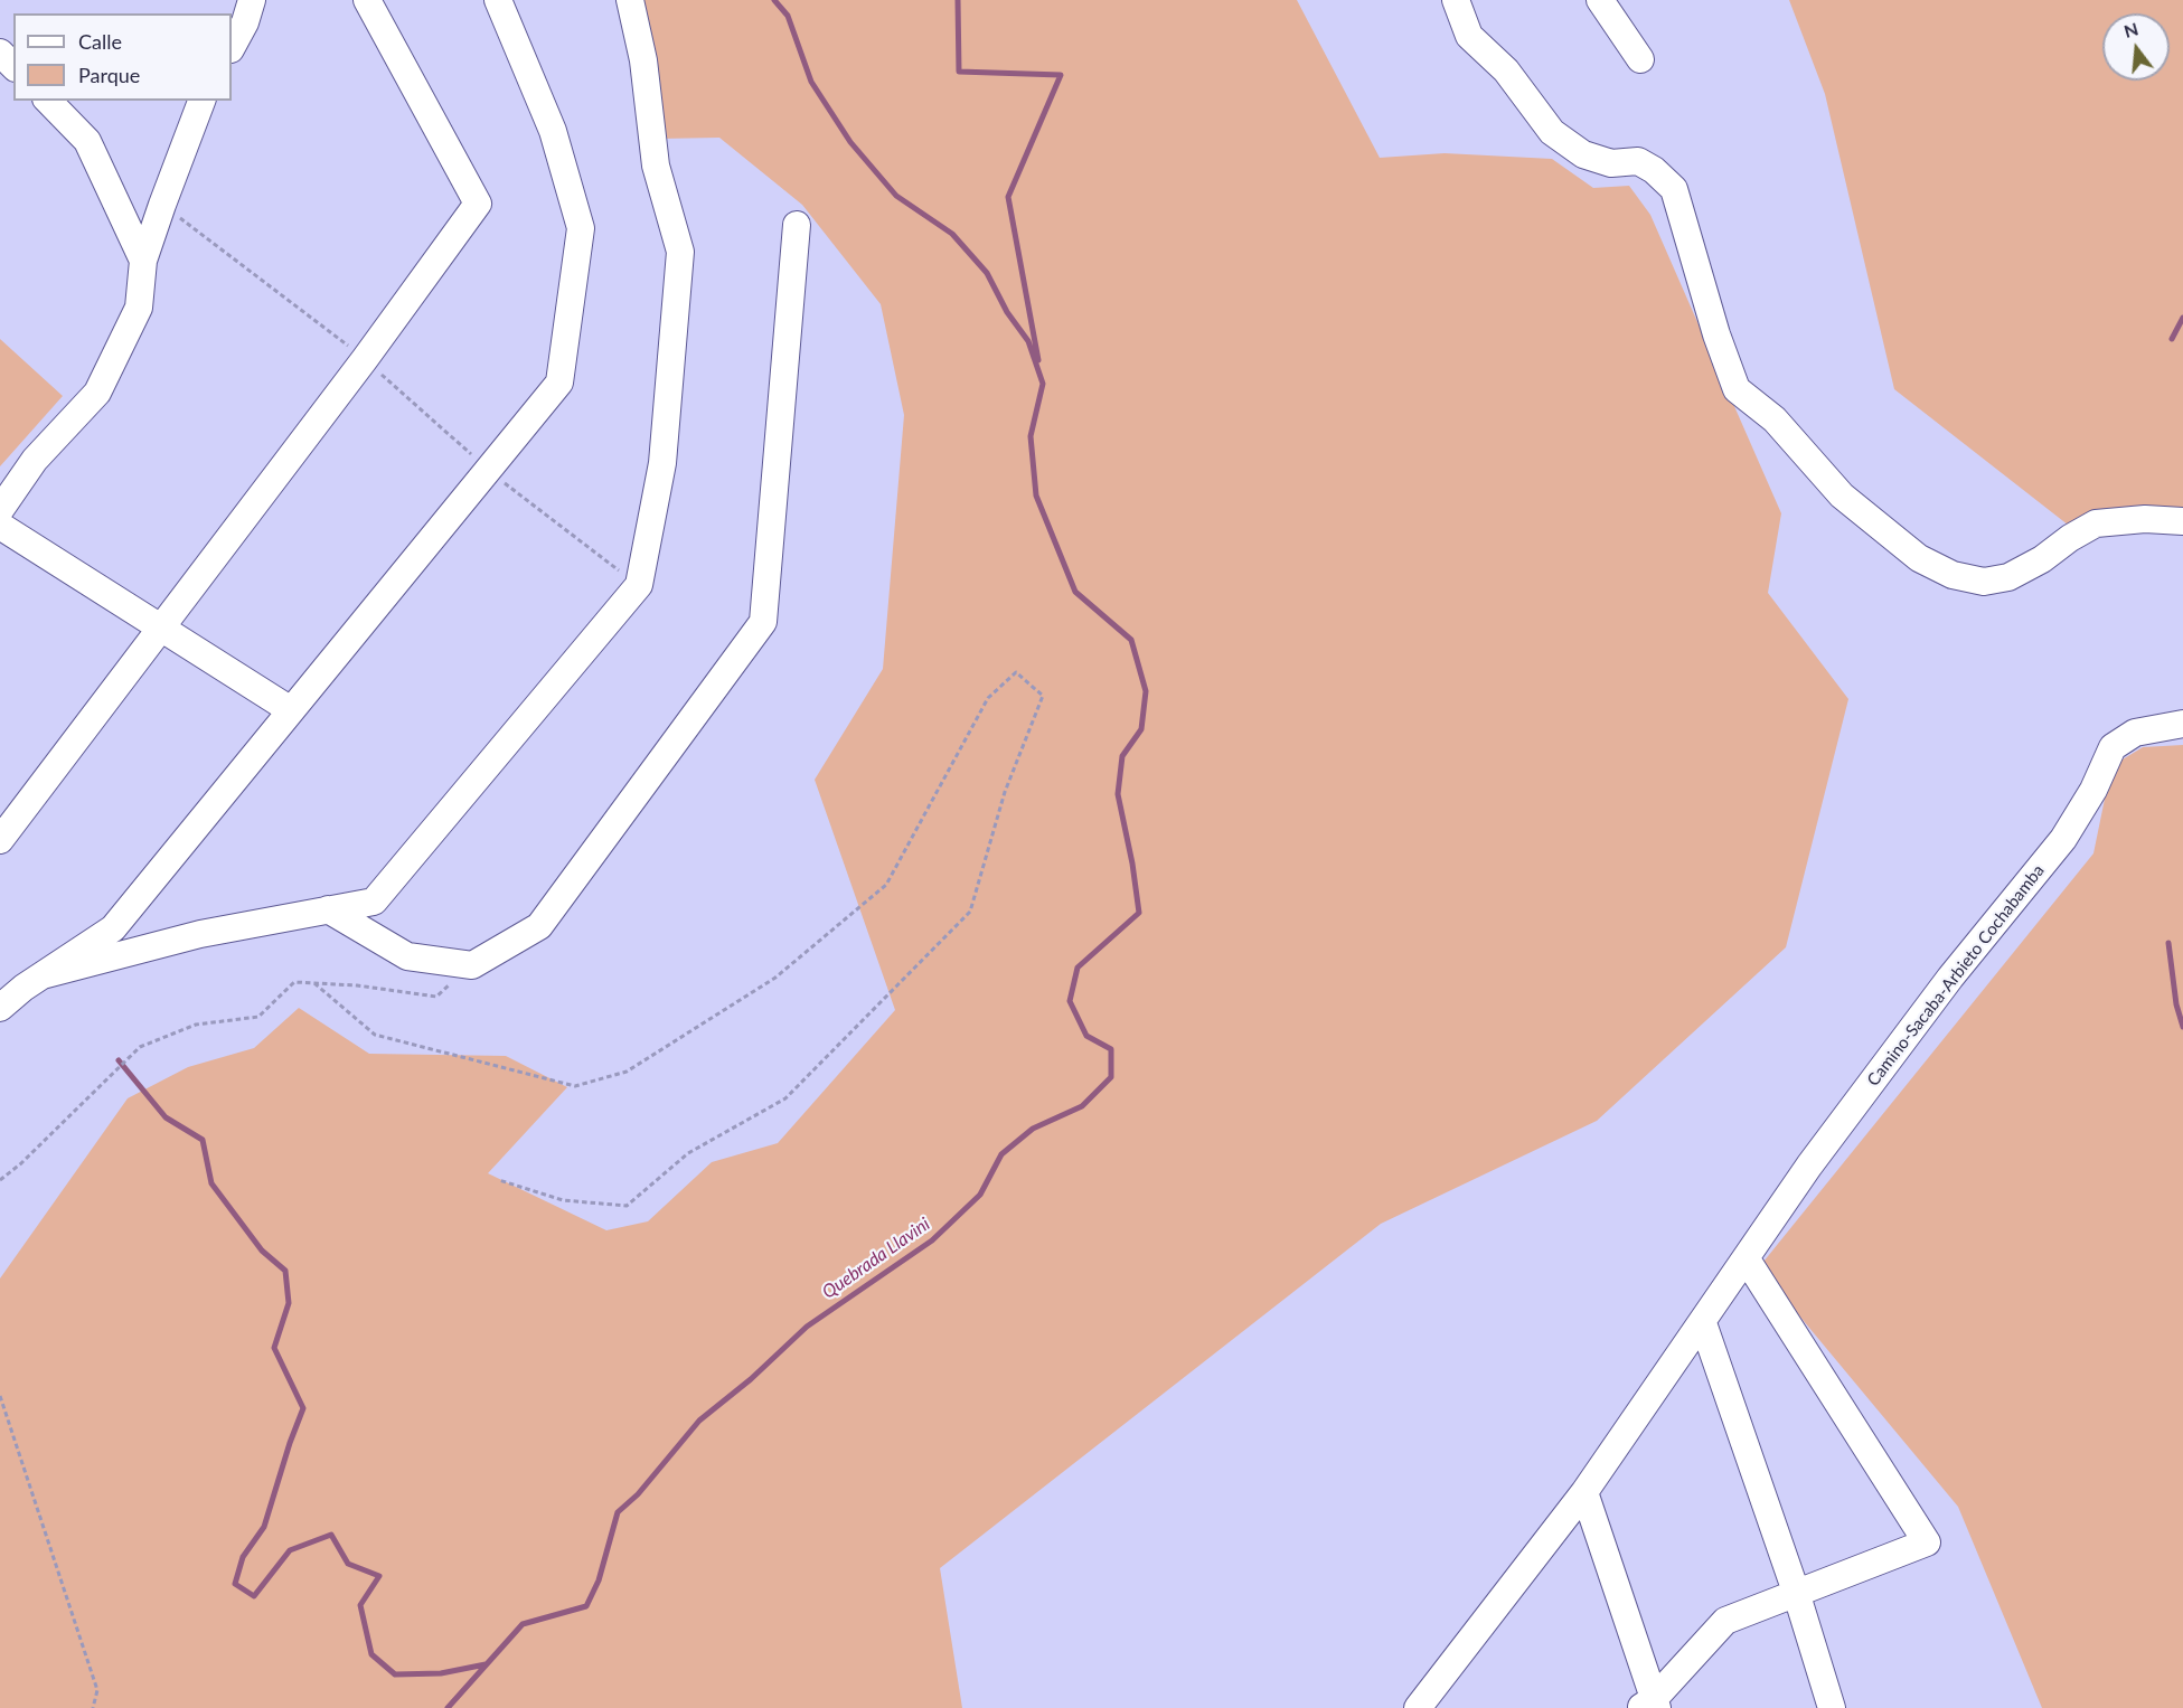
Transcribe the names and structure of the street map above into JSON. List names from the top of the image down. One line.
{"streets":{"street":["Camino-Sacaba-Arbieto Cochabamba"]},"water":["Quebrada Llavini"],"legend":["Calle","Parque"],"north":"top"}
